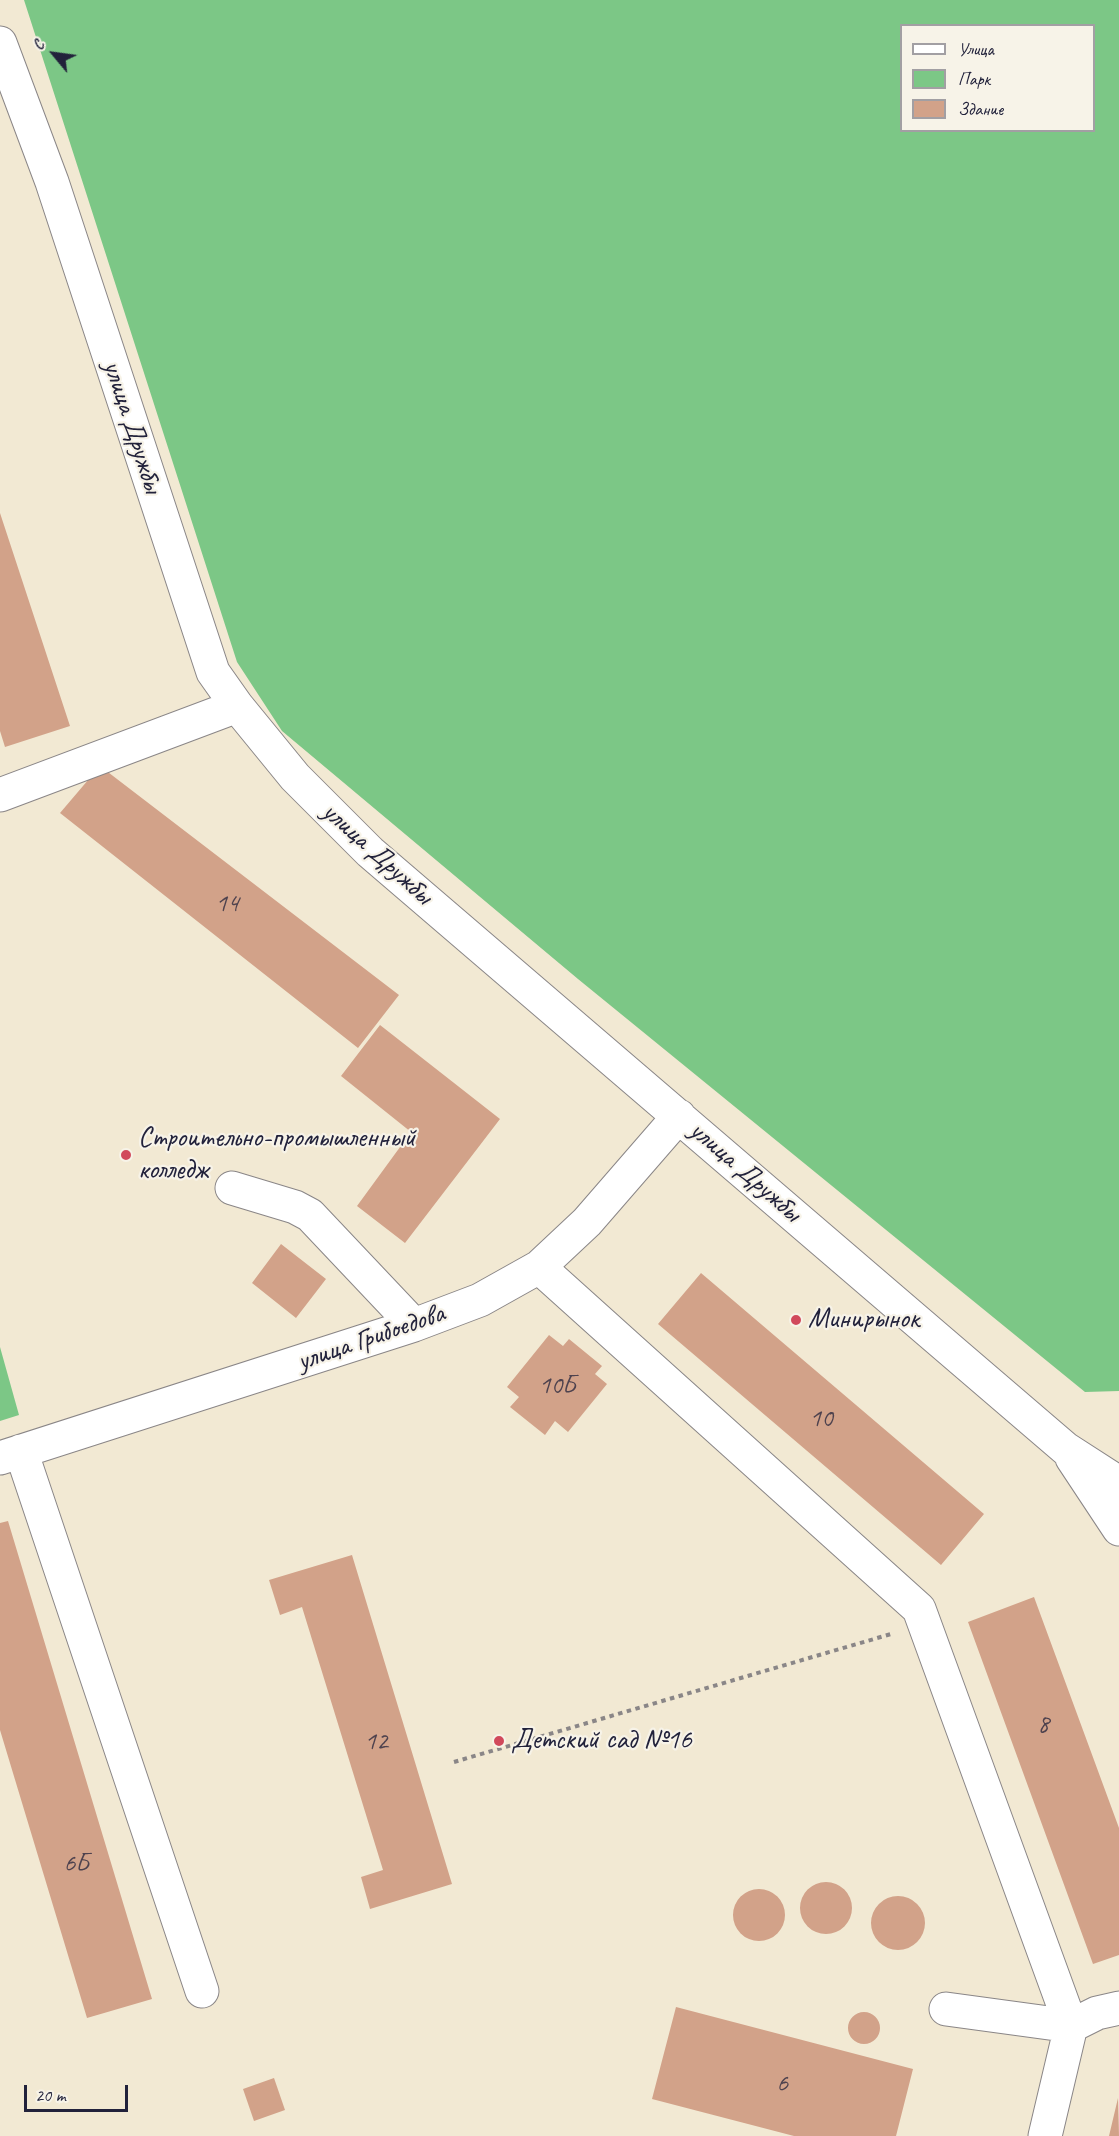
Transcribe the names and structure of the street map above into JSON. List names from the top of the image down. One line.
{"streets":{"street":["улица Дружбы","улица Грибоедова"]},"crossings":[["улица Дружбы","улица Грибоедова"]],"places":["Строительно-промышленный колледж","Минирынок","Детский сад №16"],"house_numbers":["14","10Б","10","8","12","6Б","6"],"legend":["Улица","Парк","Здание"],"scale_bar":"20 m","north":"top left"}
